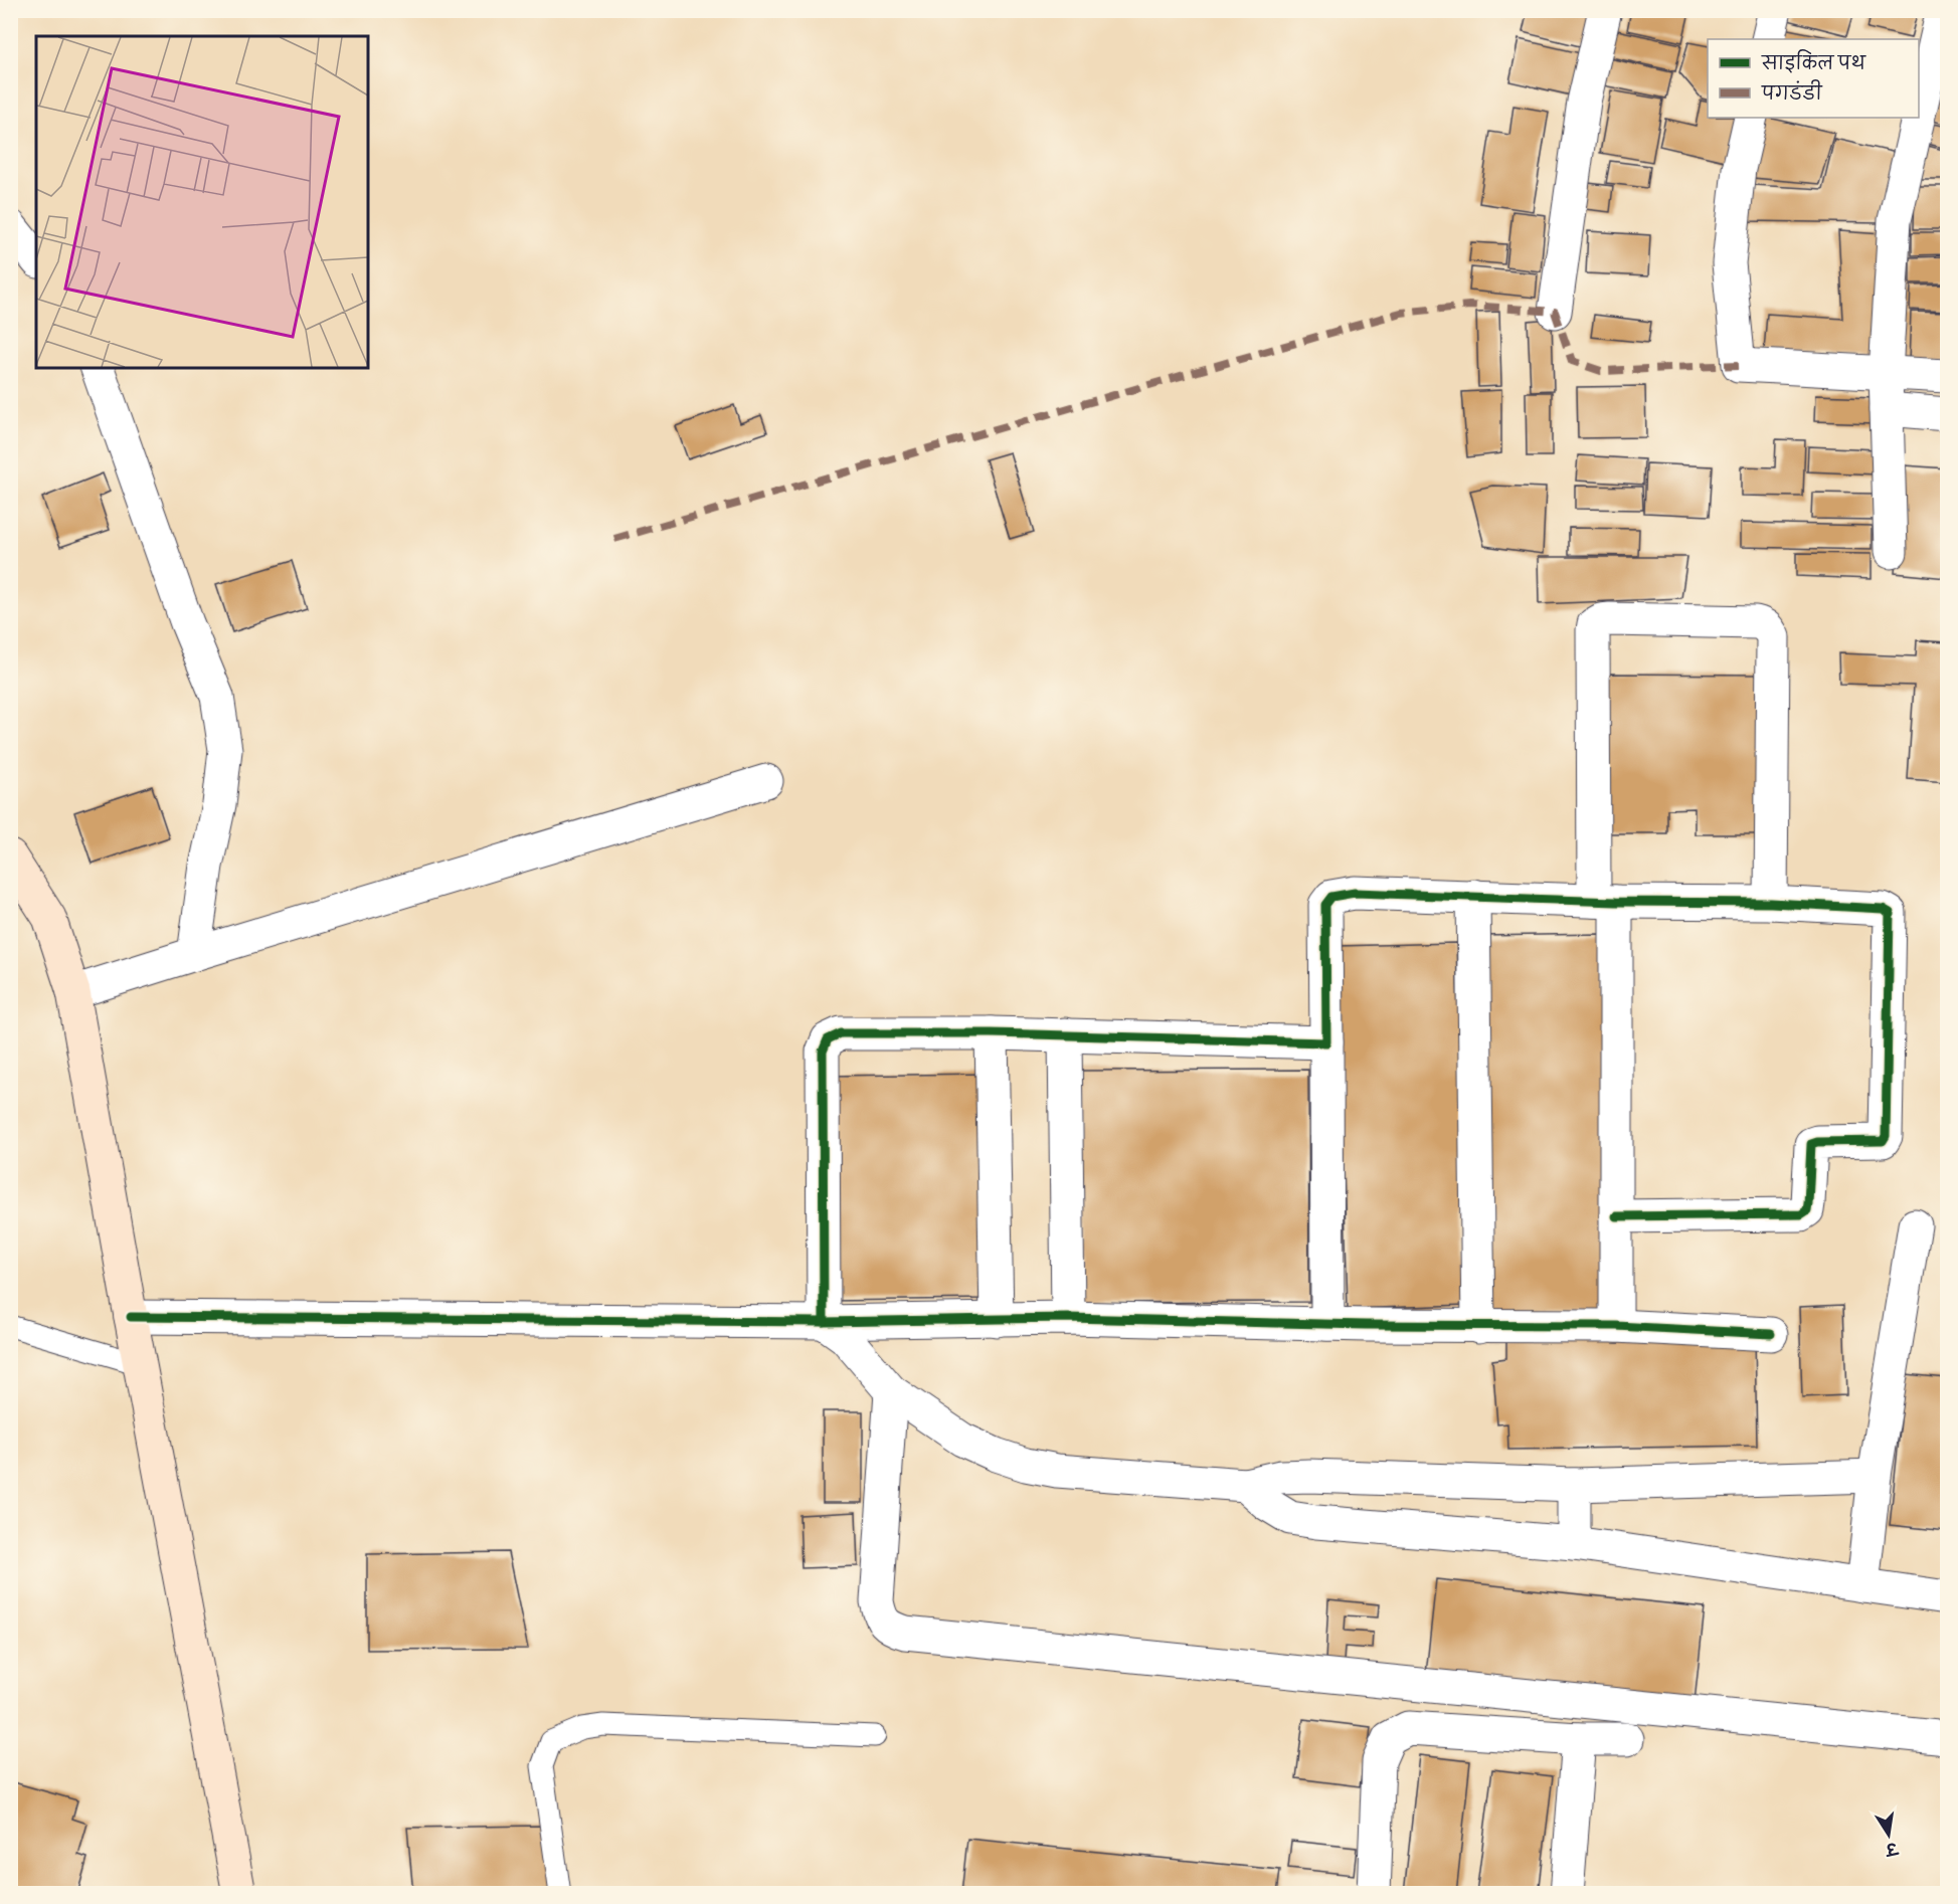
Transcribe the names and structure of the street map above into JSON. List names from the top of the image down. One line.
{"legend":["साइकिल पथ","पगडंडी"],"north":"bottom"}
